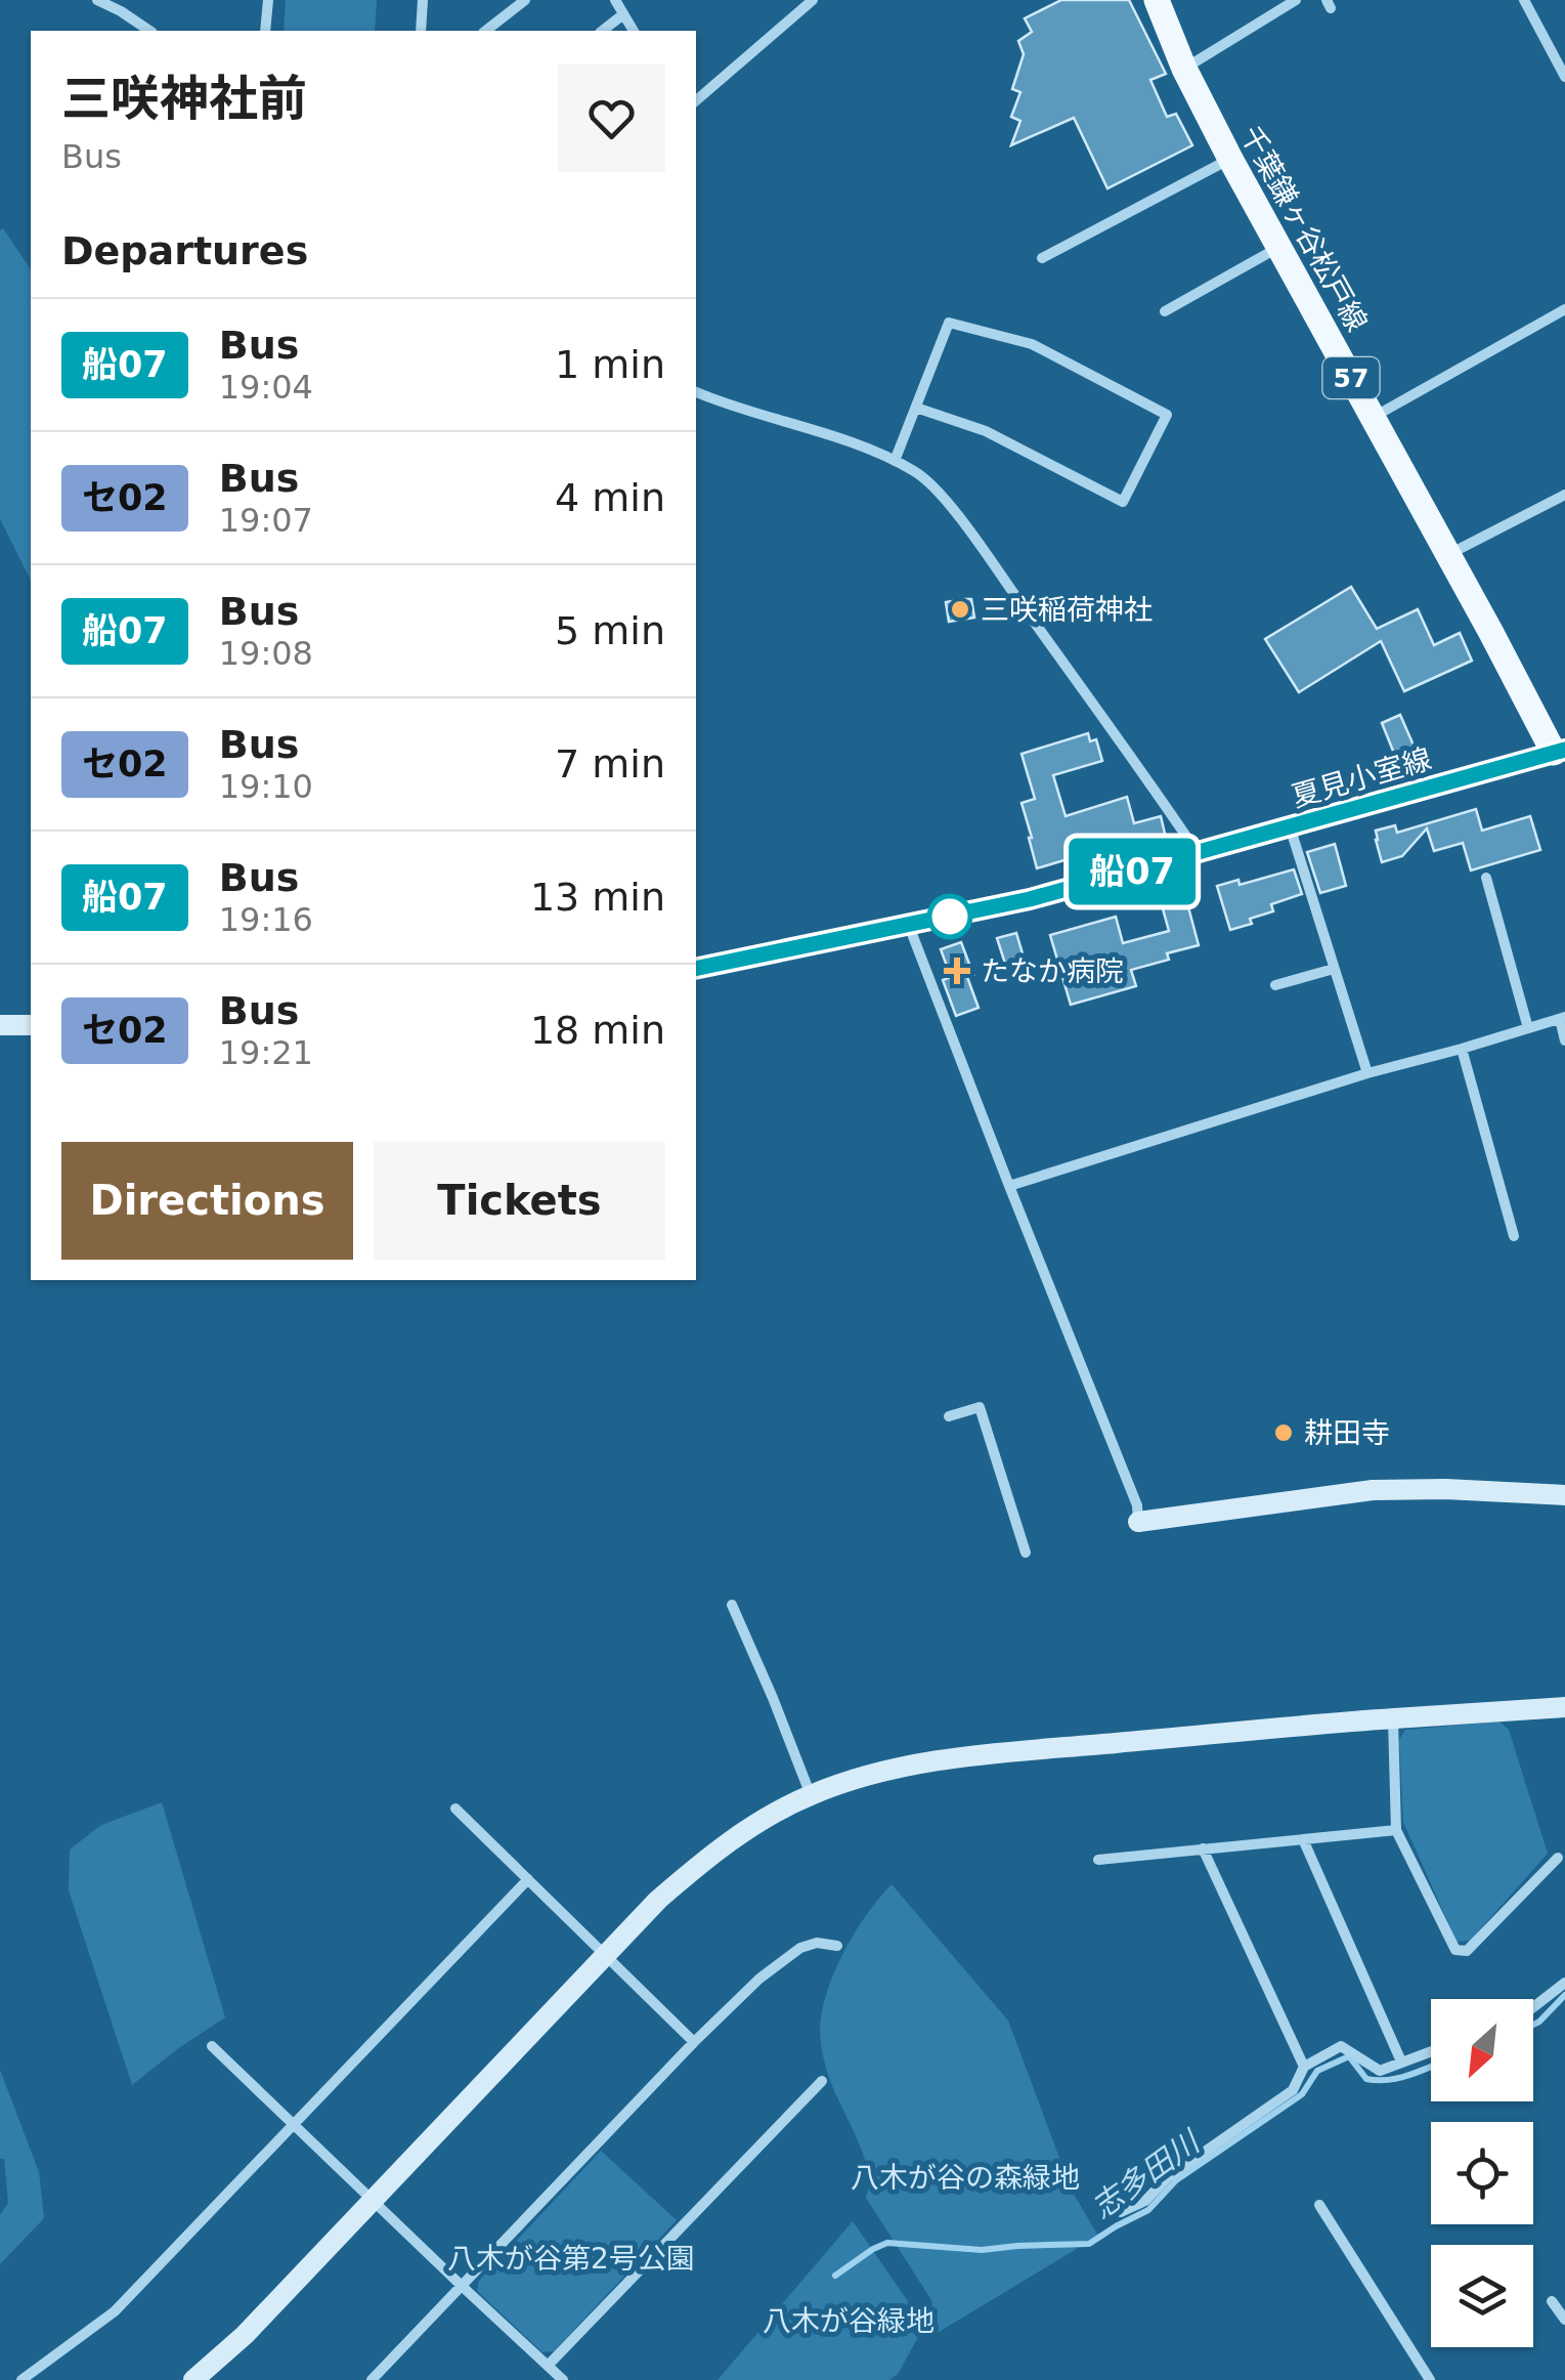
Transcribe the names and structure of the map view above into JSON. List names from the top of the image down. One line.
{"streets":{"main road":["千葉鎌ヶ谷松戸線","57"],"street":["夏見小室線"]},"crossings":[["千葉鎌ヶ谷松戸線","夏見小室線"]],"water":["志多田川"],"parks":["八木が谷の森緑地","八木が谷第2号公園","八木が谷緑地"],"places":{"other":["三咲稲荷神社","耕田寺"],"health":["たなか病院"]},"lines":["bus line 船07"],"north":"bottom left","page":{"on_map":"船07","heading":[["三咲神社前","Bus"],"Departures"],"list":[{"mark":"船07","name":"Bus","note":"19:04","value":"1 min"},{"mark":"セ02","name":"Bus","note":"19:07","value":"4 min"},{"mark":"船07","name":"Bus","note":"19:08","value":"5 min"},{"mark":"セ02","name":"Bus","note":"19:10","value":"7 min"},{"mark":"船07","name":"Bus","note":"19:16","value":"13 min"},{"mark":"セ02","name":"Bus","note":"19:21","value":"18 min"}],"buttons":["Directions","Tickets"]}}
